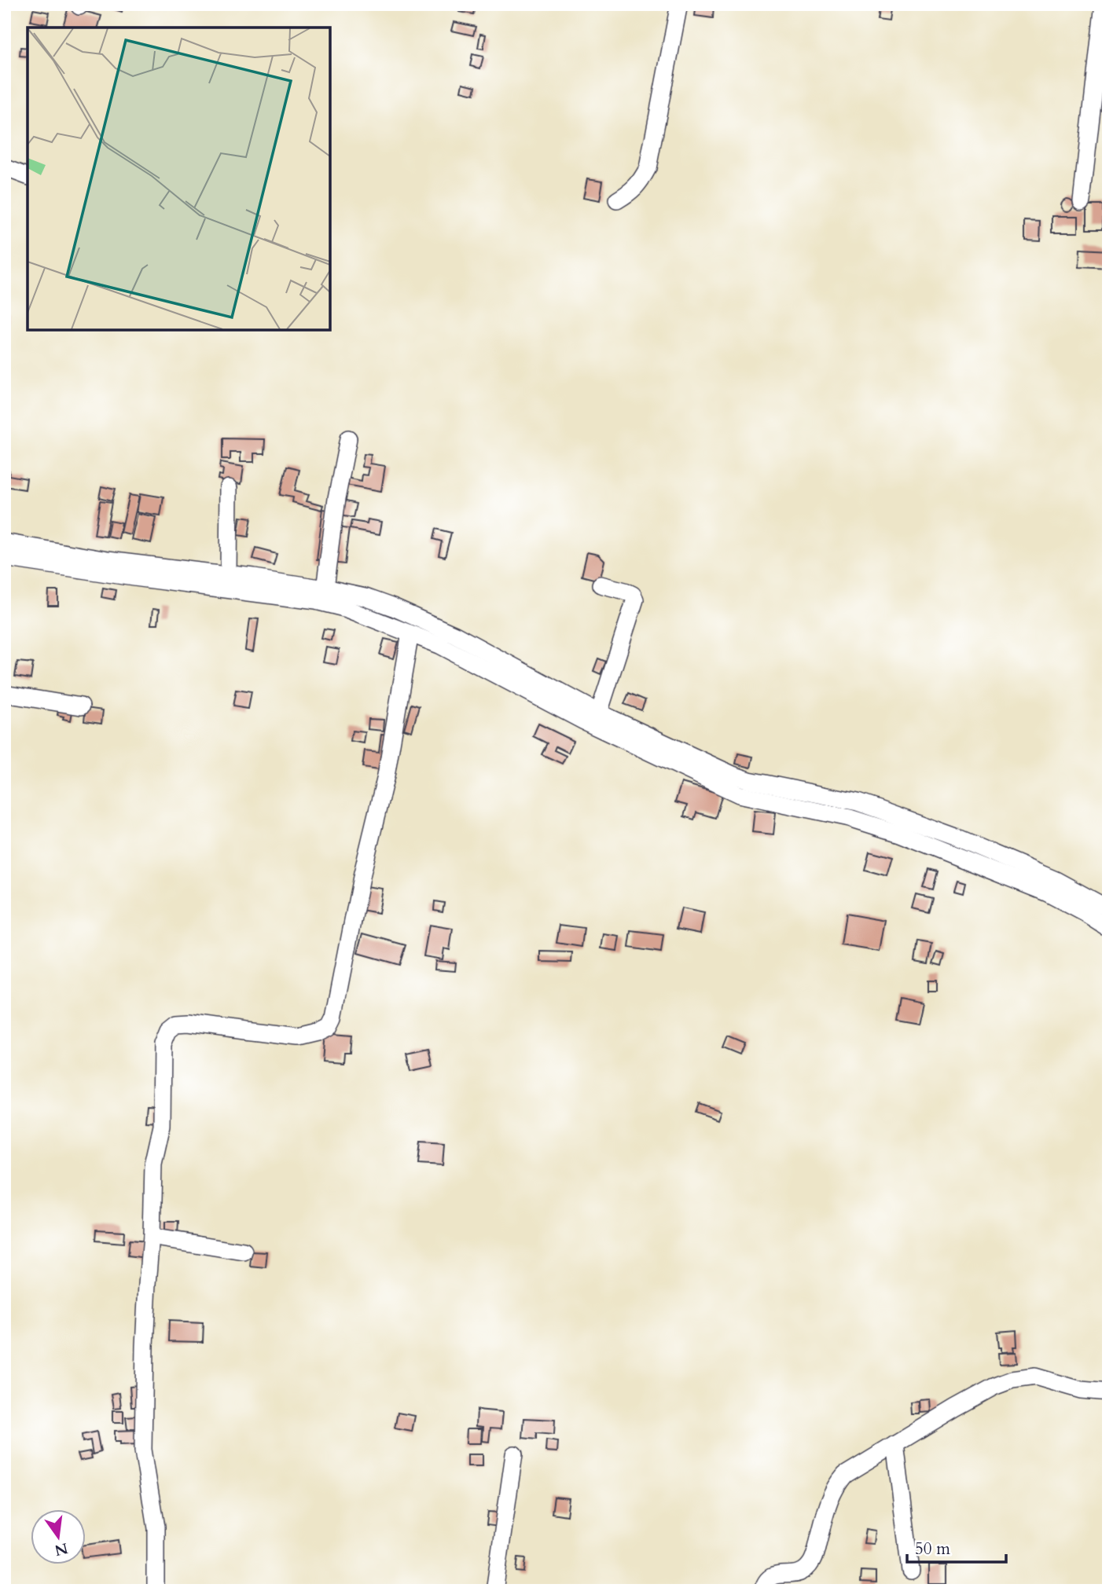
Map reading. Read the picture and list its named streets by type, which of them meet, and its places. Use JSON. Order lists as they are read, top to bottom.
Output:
{
  "scale_bar": "50 m",
  "north": "bottom"
}
